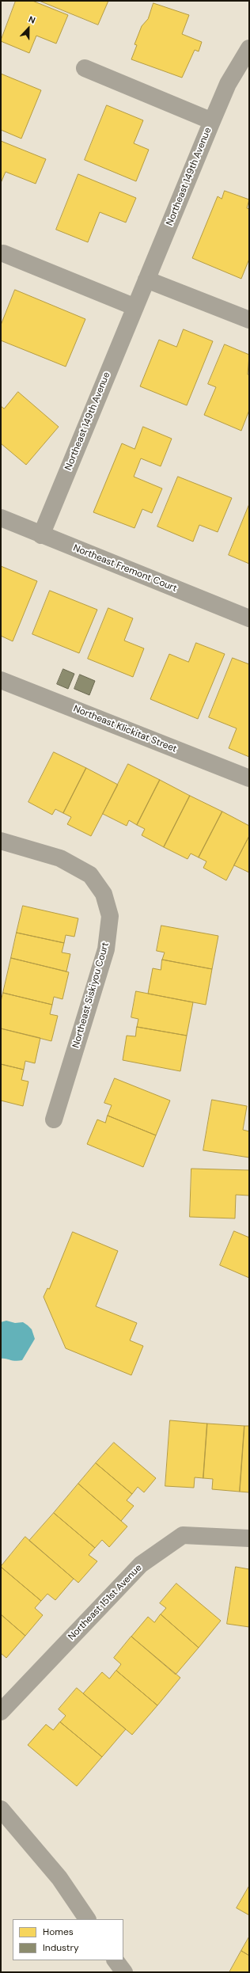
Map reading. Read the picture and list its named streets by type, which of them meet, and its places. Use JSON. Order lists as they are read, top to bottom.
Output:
{
  "streets": {
    "street": [
      "Northeast 149th Avenue",
      "Northeast Fremont Court",
      "Northeast Klickitat Street",
      "Northeast Siskiyou Court",
      "Northeast 151st Avenue"
    ]
  },
  "crossings": [
    ["Northeast 149th Avenue", "Northeast Fremont Court"]
  ],
  "legend": ["Homes", "Industry"],
  "north": "top"
}
